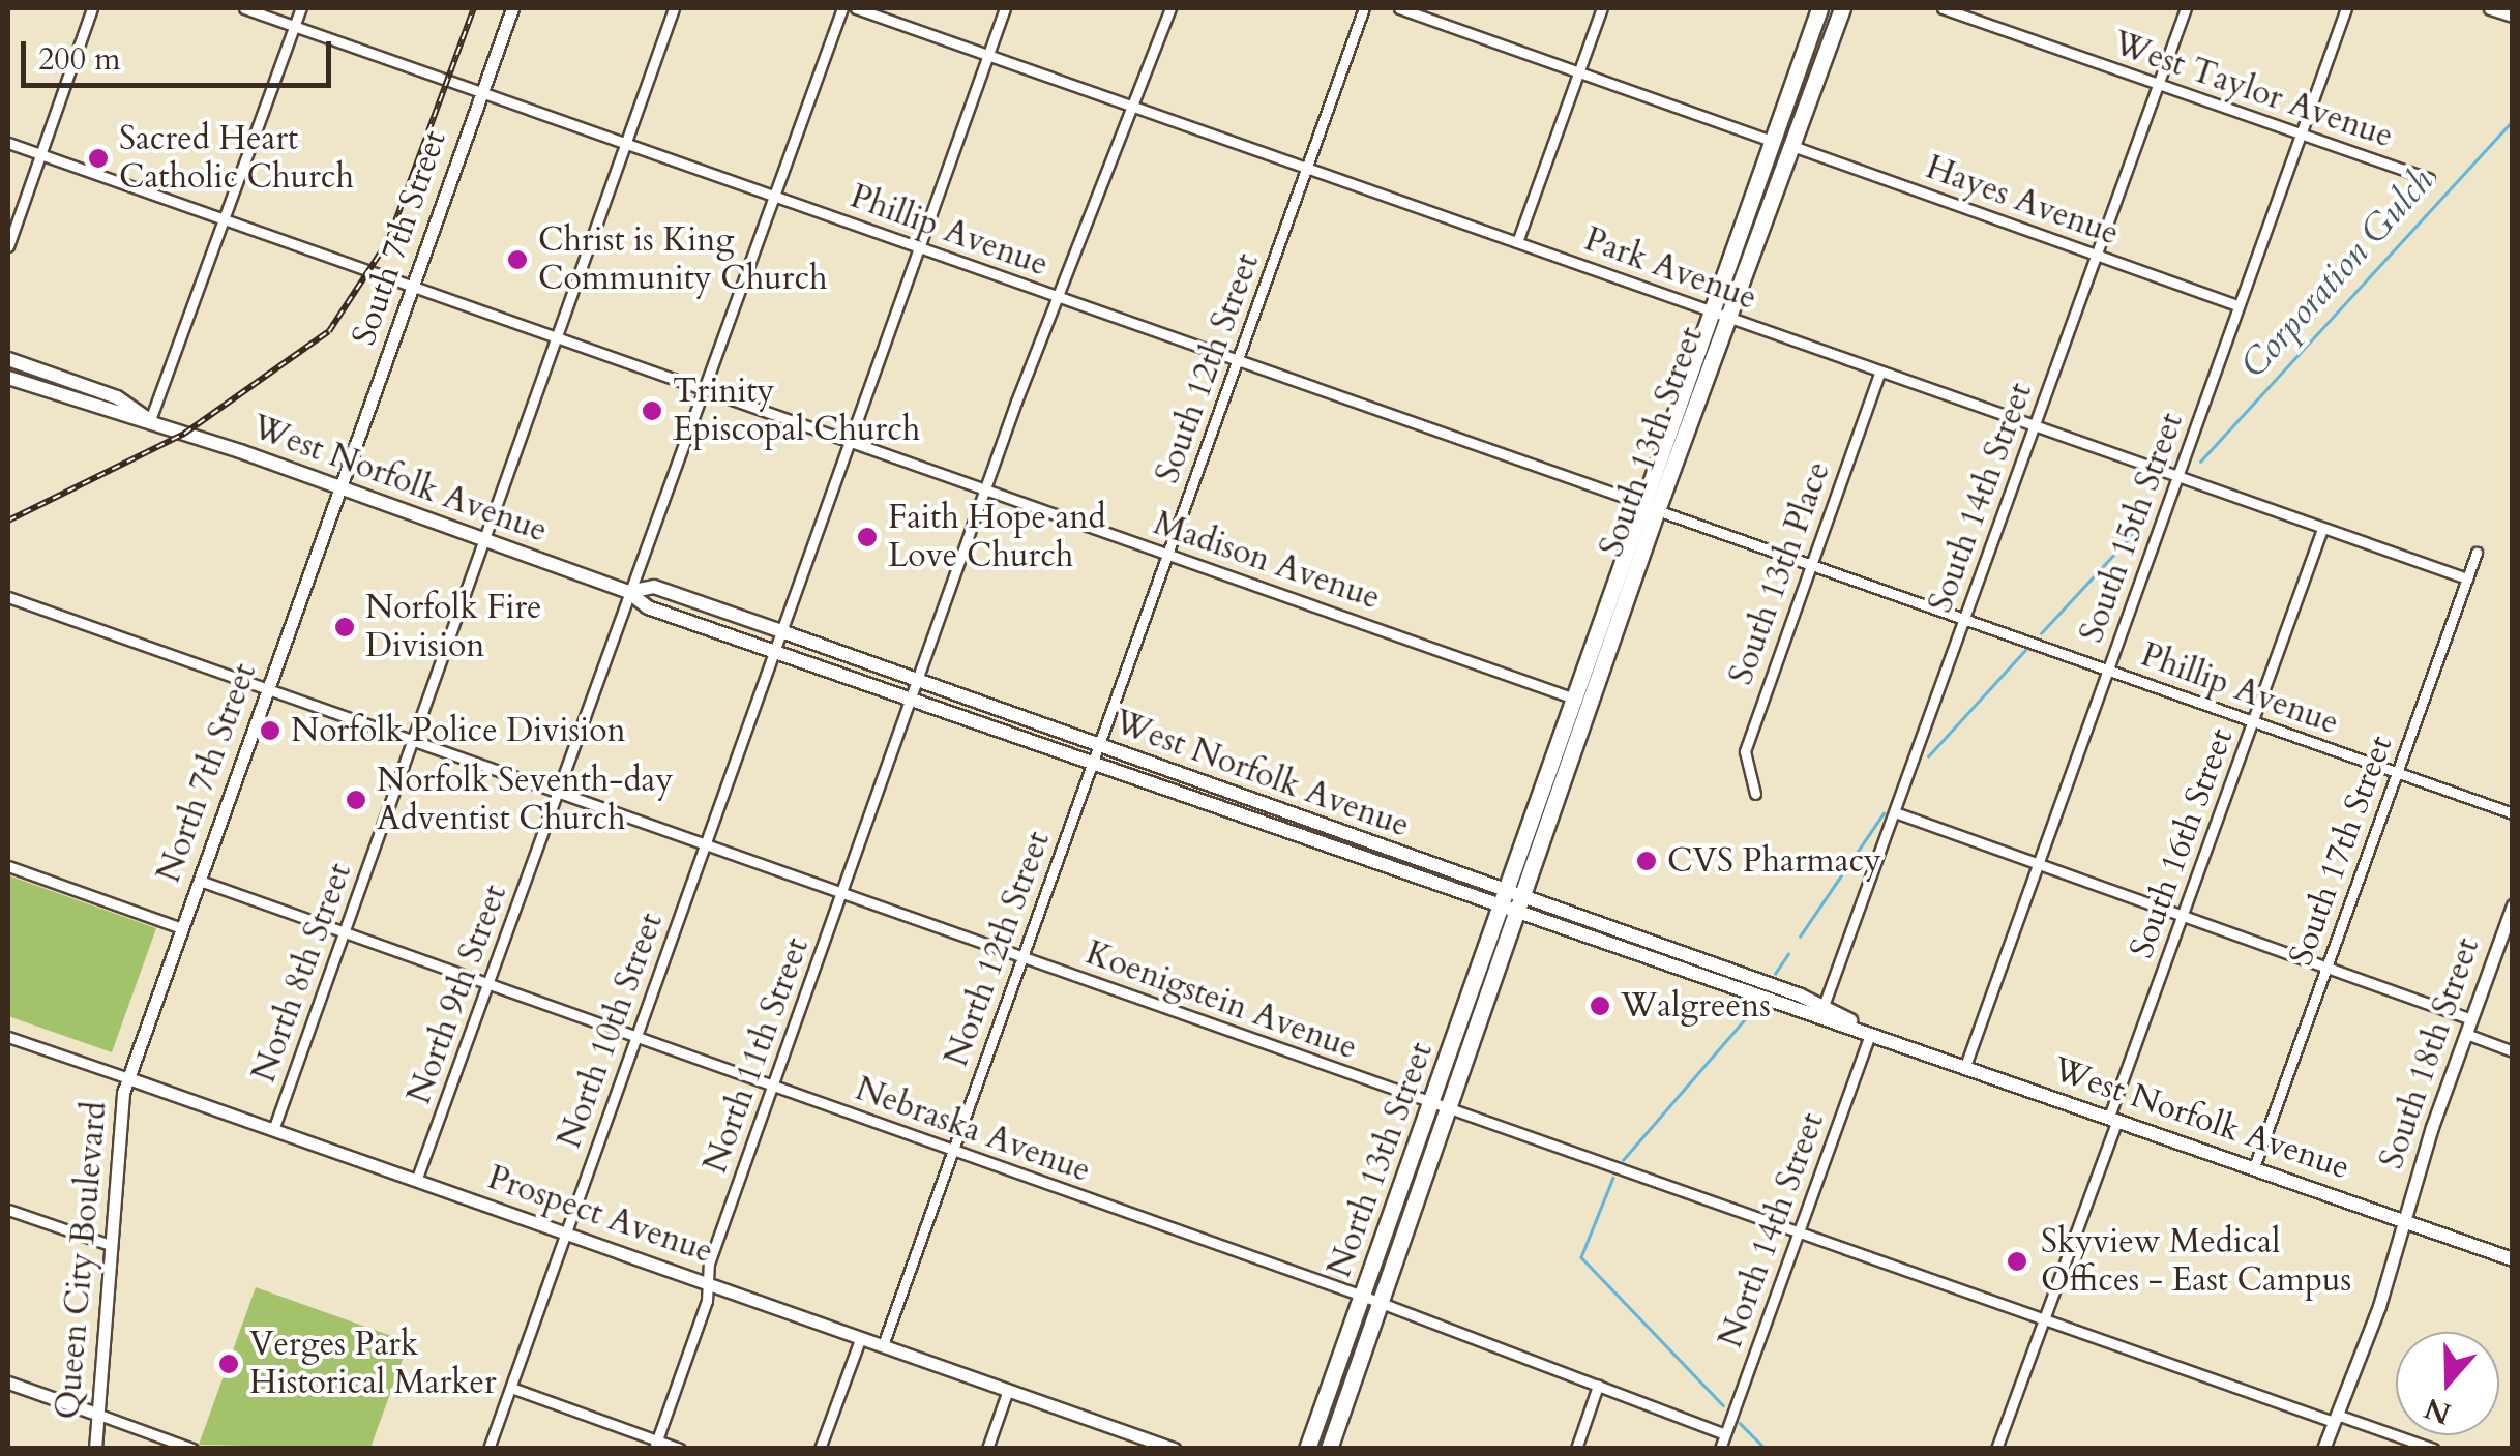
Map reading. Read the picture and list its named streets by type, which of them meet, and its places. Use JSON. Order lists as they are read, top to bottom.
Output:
{
  "streets": {
    "highway": ["South 13th Street", "North 13th Street"],
    "main road": ["West Norfolk Avenue"],
    "street": [
      "West Taylor Avenue",
      "Hayes Avenue",
      "Phillip Avenue",
      "South 7th Street",
      "Park Avenue",
      "South 12th Street",
      "South 14th Street",
      "South 15th Street",
      "Madison Avenue",
      "South 13th Place",
      "North 7th Street",
      "South 16th Street",
      "South 17th Street",
      "North 12th Street",
      "North 8th Street",
      "North 9th Street",
      "Koenigstein Avenue",
      "North 10th Street",
      "South 18th Street",
      "North 11th Street",
      "Nebraska Avenue",
      "Prospect Avenue",
      "North 14th Street",
      "Queen City Boulevard"
    ]
  },
  "crossings": [
    ["West Taylor Avenue", "South 14th Street"],
    ["West Taylor Avenue", "South 15th Street"],
    ["Hayes Avenue", "South 13th Street"],
    ["Hayes Avenue", "South 14th Street"],
    ["Hayes Avenue", "South 15th Street"],
    ["Phillip Avenue", "South 7th Street"],
    ["Phillip Avenue", "South 12th Street"],
    ["Phillip Avenue", "South 13th Street"],
    ["Phillip Avenue", "South 14th Street"],
    ["Phillip Avenue", "South 15th Street"],
    ["Phillip Avenue", "South 13th Place"],
    ["Phillip Avenue", "South 16th Street"],
    ["Phillip Avenue", "South 17th Street"],
    ["Phillip Avenue", "North 8th Street"],
    ["Phillip Avenue", "North 9th Street"],
    ["Phillip Avenue", "North 10th Street"],
    ["Phillip Avenue", "North 11th Street"],
    ["South 7th Street", "West Norfolk Avenue"],
    ["South 7th Street", "Madison Avenue"],
    ["South 7th Street", "North 7th Street"],
    ["Park Avenue", "South 12th Street"],
    ["Park Avenue", "South 13th Street"],
    ["Park Avenue", "South 14th Street"],
    ["Park Avenue", "South 15th Street"],
    ["Park Avenue", "South 13th Place"],
    ["Park Avenue", "South 16th Street"],
    ["Park Avenue", "South 17th Street"],
    ["Park Avenue", "North 10th Street"],
    ["Park Avenue", "North 11th Street"],
    ["South 12th Street", "West Norfolk Avenue"],
    ["South 12th Street", "Madison Avenue"],
    ["South 12th Street", "North 12th Street"],
    ["South 13th Street", "West Norfolk Avenue"],
    ["South 13th Street", "Madison Avenue"],
    ["South 13th Street", "North 13th Street"],
    ["West Norfolk Avenue", "South 14th Street"],
    ["West Norfolk Avenue", "South 15th Street"],
    ["West Norfolk Avenue", "North 7th Street"],
    ["West Norfolk Avenue", "South 16th Street"],
    ["West Norfolk Avenue", "South 17th Street"],
    ["West Norfolk Avenue", "North 12th Street"],
    ["West Norfolk Avenue", "North 8th Street"],
    ["West Norfolk Avenue", "North 9th Street"],
    ["West Norfolk Avenue", "North 10th Street"],
    ["West Norfolk Avenue", "South 18th Street"],
    ["West Norfolk Avenue", "North 11th Street"],
    ["West Norfolk Avenue", "North 13th Street"],
    ["West Norfolk Avenue", "North 14th Street"],
    ["Madison Avenue", "North 8th Street"],
    ["Madison Avenue", "North 9th Street"],
    ["Madison Avenue", "North 10th Street"],
    ["Madison Avenue", "North 11th Street"],
    ["North 7th Street", "Koenigstein Avenue"],
    ["North 7th Street", "Nebraska Avenue"],
    ["North 7th Street", "Prospect Avenue"],
    ["North 7th Street", "Queen City Boulevard"],
    ["South 16th Street", "Koenigstein Avenue"],
    ["North 12th Street", "Koenigstein Avenue"],
    ["North 12th Street", "Nebraska Avenue"],
    ["North 12th Street", "Prospect Avenue"],
    ["North 8th Street", "Koenigstein Avenue"],
    ["North 8th Street", "Nebraska Avenue"],
    ["North 8th Street", "Prospect Avenue"],
    ["North 9th Street", "Koenigstein Avenue"],
    ["North 9th Street", "Nebraska Avenue"],
    ["North 9th Street", "Prospect Avenue"],
    ["Koenigstein Avenue", "North 10th Street"],
    ["Koenigstein Avenue", "South 18th Street"],
    ["Koenigstein Avenue", "North 11th Street"],
    ["Koenigstein Avenue", "North 13th Street"],
    ["Koenigstein Avenue", "North 14th Street"],
    ["North 10th Street", "Nebraska Avenue"],
    ["North 10th Street", "Prospect Avenue"],
    ["North 11th Street", "Nebraska Avenue"],
    ["North 11th Street", "Prospect Avenue"],
    ["Nebraska Avenue", "North 13th Street"],
    ["Nebraska Avenue", "North 14th Street"],
    ["Prospect Avenue", "Queen City Boulevard"]
  ],
  "water": ["Corporation Gulch"],
  "places": [
    "Sacred Heart Catholic Church",
    "Christ is King Community Church",
    "Trinity Episcopal Church",
    "Faith Hope and Love Church",
    "Norfolk Fire Division",
    "Norfolk Police Division",
    "Norfolk Seventh-day Adventist Church",
    "CVS Pharmacy",
    "Walgreens",
    "Skyview Medical Offices - East Campus",
    "Verges Park Historical Marker"
  ],
  "scale_bar": "200 m",
  "north": "bottom"
}
